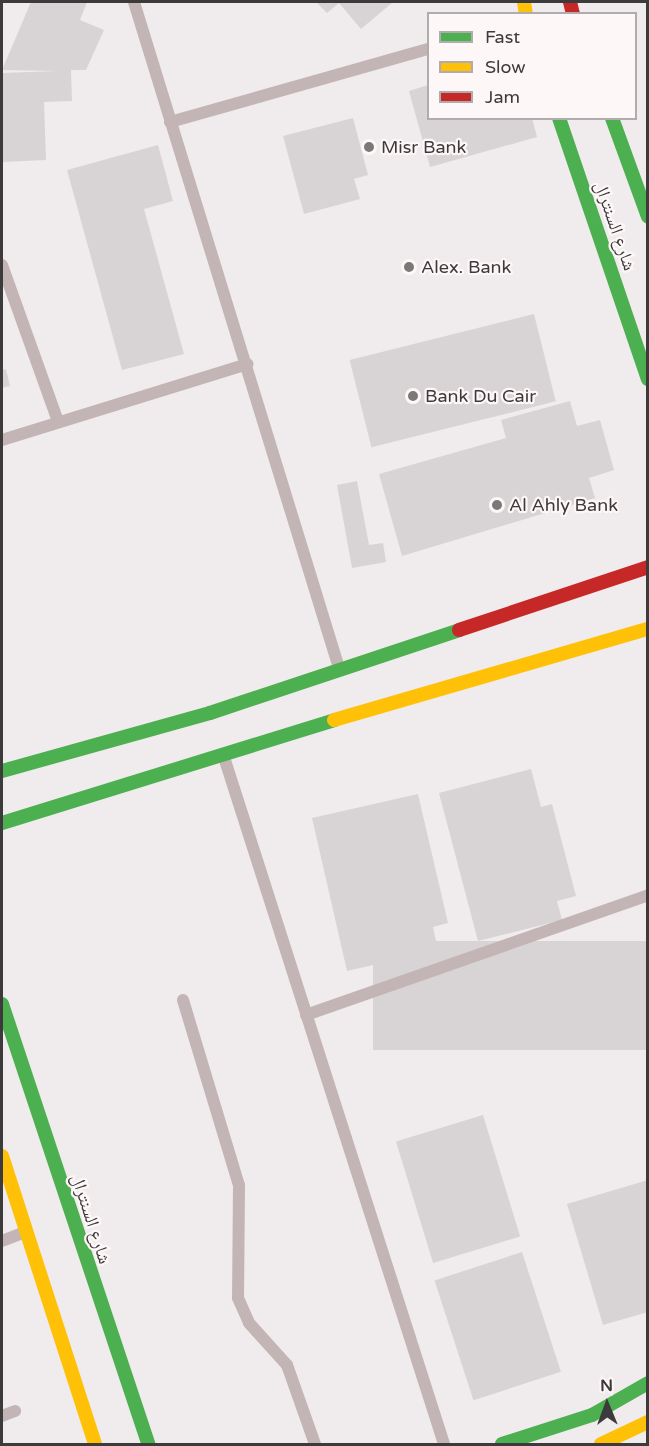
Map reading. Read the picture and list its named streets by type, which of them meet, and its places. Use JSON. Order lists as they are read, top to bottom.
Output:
{
  "streets": {
    "street": ["شارع السنترال"]
  },
  "places": [
    "Misr Bank",
    "Alex. Bank",
    "Bank Du Cair",
    "Al Ahly Bank"
  ],
  "legend": ["Fast", "Slow", "Jam"],
  "north": "top"
}
